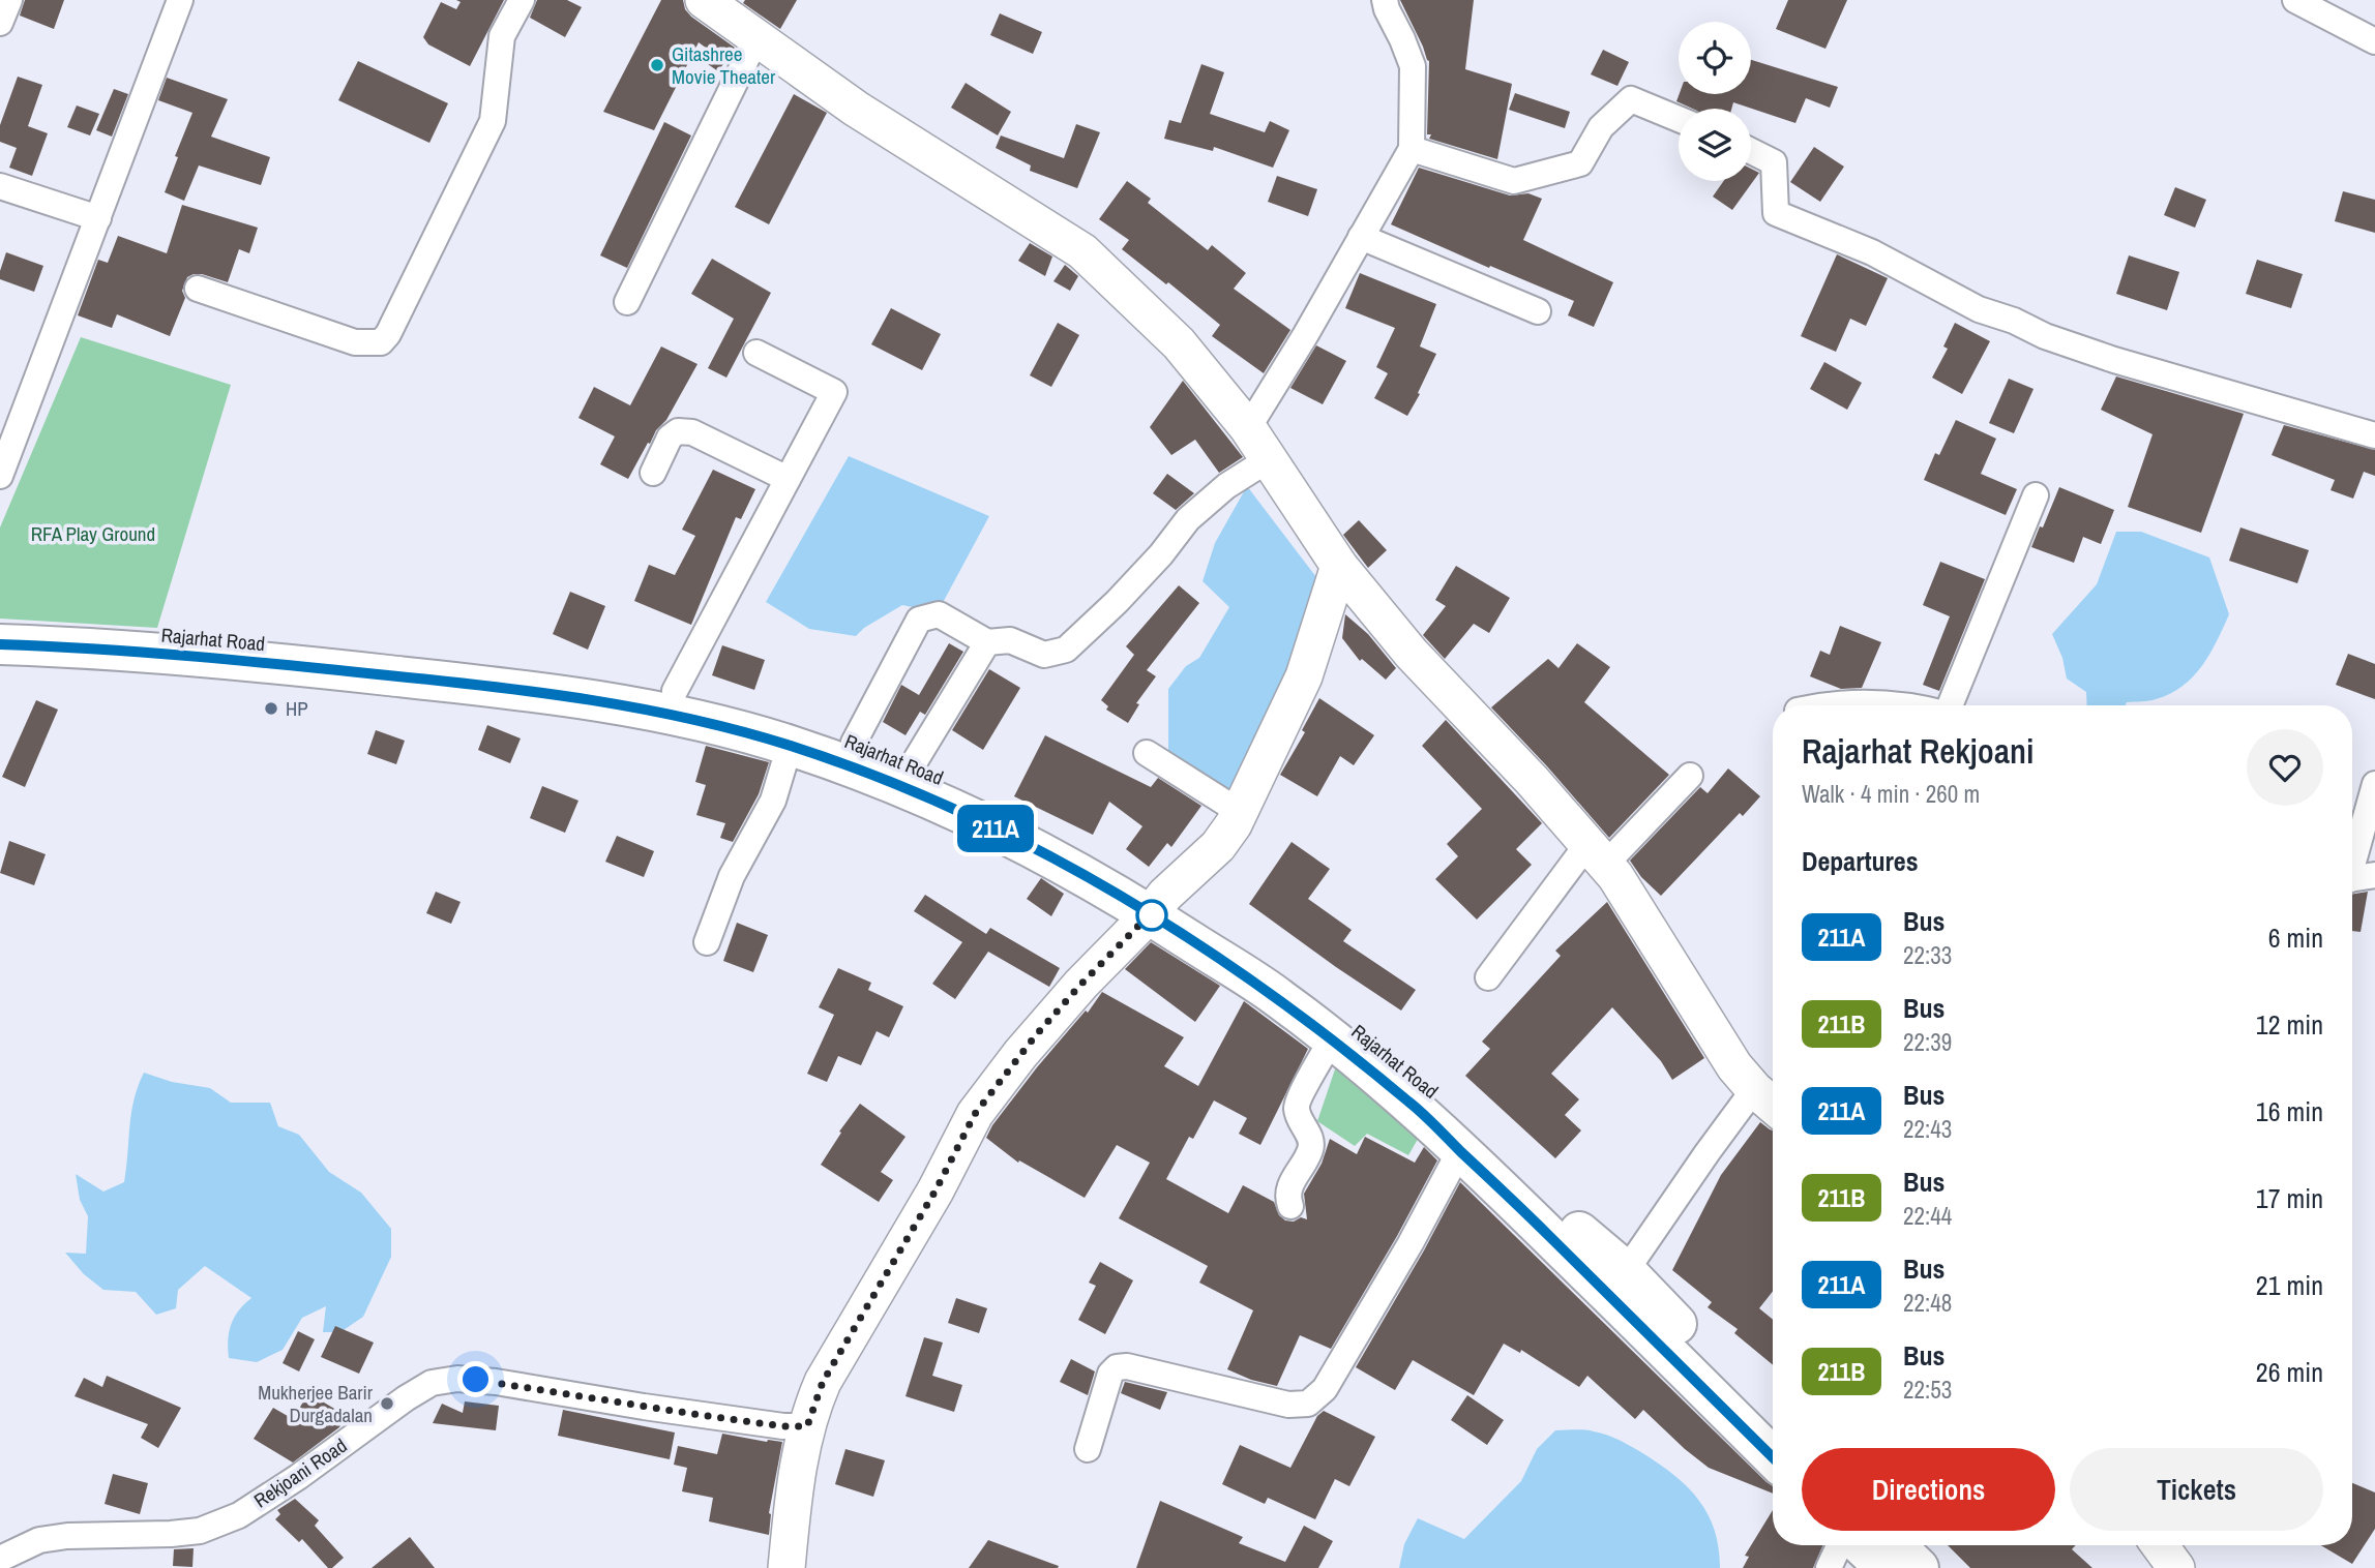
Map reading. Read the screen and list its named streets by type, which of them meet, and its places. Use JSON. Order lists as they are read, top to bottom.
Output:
{
  "streets": {
    "main road": ["Rajarhat Road"],
    "street": ["Rekjoani Road"]
  },
  "parks": ["RFA Play Ground"],
  "places": ["Gitashree Movie Theater", "HP", "Mukherjee Barir Durgadalan"],
  "lines": ["bus line 211A"],
  "page": {
    "on_map": "211A",
    "heading": [
      ["Rajarhat Rekjoani", "Walk · 4 min · 260 m"],
      "Departures"
    ],
    "list": [
      {
        "mark": "211A",
        "name": "Bus",
        "note": "22:33",
        "value": "6 min"
      },
      {
        "mark": "211B",
        "name": "Bus",
        "note": "22:39",
        "value": "12 min"
      },
      {
        "mark": "211A",
        "name": "Bus",
        "note": "22:43",
        "value": "16 min"
      },
      {
        "mark": "211B",
        "name": "Bus",
        "note": "22:44",
        "value": "17 min"
      },
      {
        "mark": "211A",
        "name": "Bus",
        "note": "22:48",
        "value": "21 min"
      },
      {
        "mark": "211B",
        "name": "Bus",
        "note": "22:53",
        "value": "26 min"
      }
    ],
    "buttons": ["Directions", "Tickets"]
  }
}
